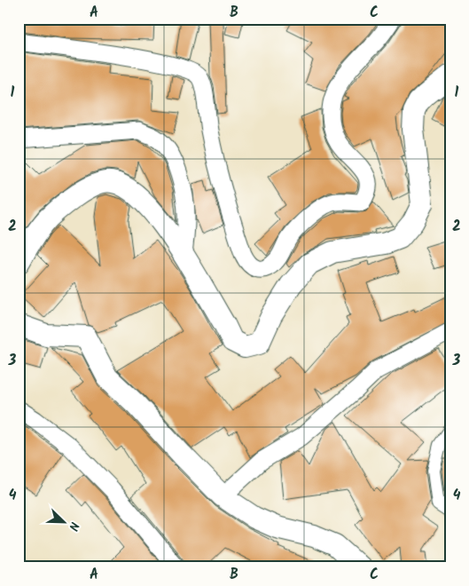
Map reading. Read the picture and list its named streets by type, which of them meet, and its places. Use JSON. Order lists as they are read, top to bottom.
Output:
{
  "north": "bottom right",
  "grid": {
    "columns": ["A", "B", "C"],
    "rows": [
      "1",
      "2",
      "3",
      "4"
    ]
  }
}
